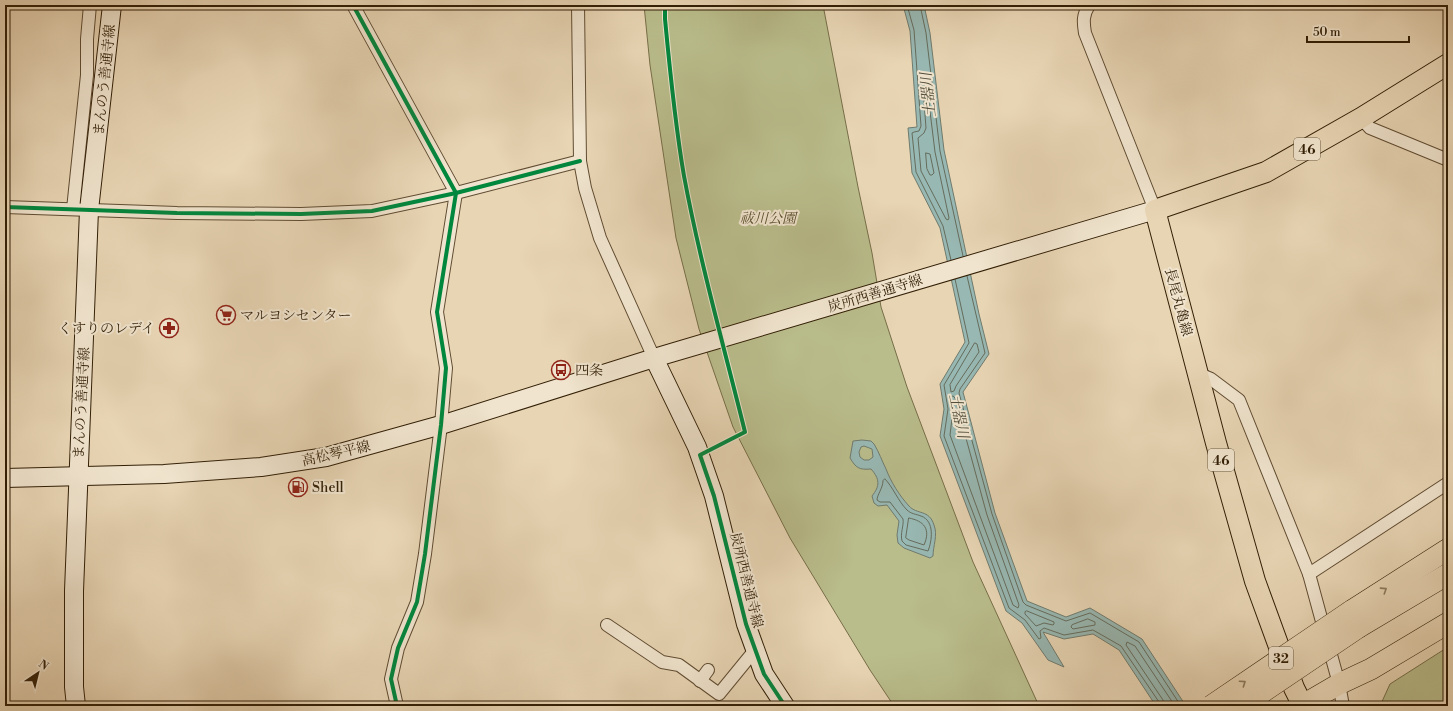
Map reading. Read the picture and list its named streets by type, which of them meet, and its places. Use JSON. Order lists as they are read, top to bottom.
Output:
{
  "streets": {
    "highway": ["32"],
    "main road": [
      "まんのう善通寺線",
      "46",
      "炭所西善通寺線",
      "長尾丸亀線",
      "高松琴平線"
    ]
  },
  "crossings": [
    ["まんのう善通寺線", "高松琴平線"],
    ["46", "炭所西善通寺線"],
    ["46", "長尾丸亀線"],
    ["炭所西善通寺線", "長尾丸亀線"],
    ["炭所西善通寺線", "高松琴平線"]
  ],
  "water": ["土器川"],
  "parks": ["祓川公園"],
  "places": {
    "supermarket": ["マルヨシセンター"],
    "pharmacy": ["くすりのレデイ"],
    "bus stop": ["四条"],
    "fuel station": ["Shell"]
  },
  "scale_bar": "50 m",
  "north": "top right"
}
